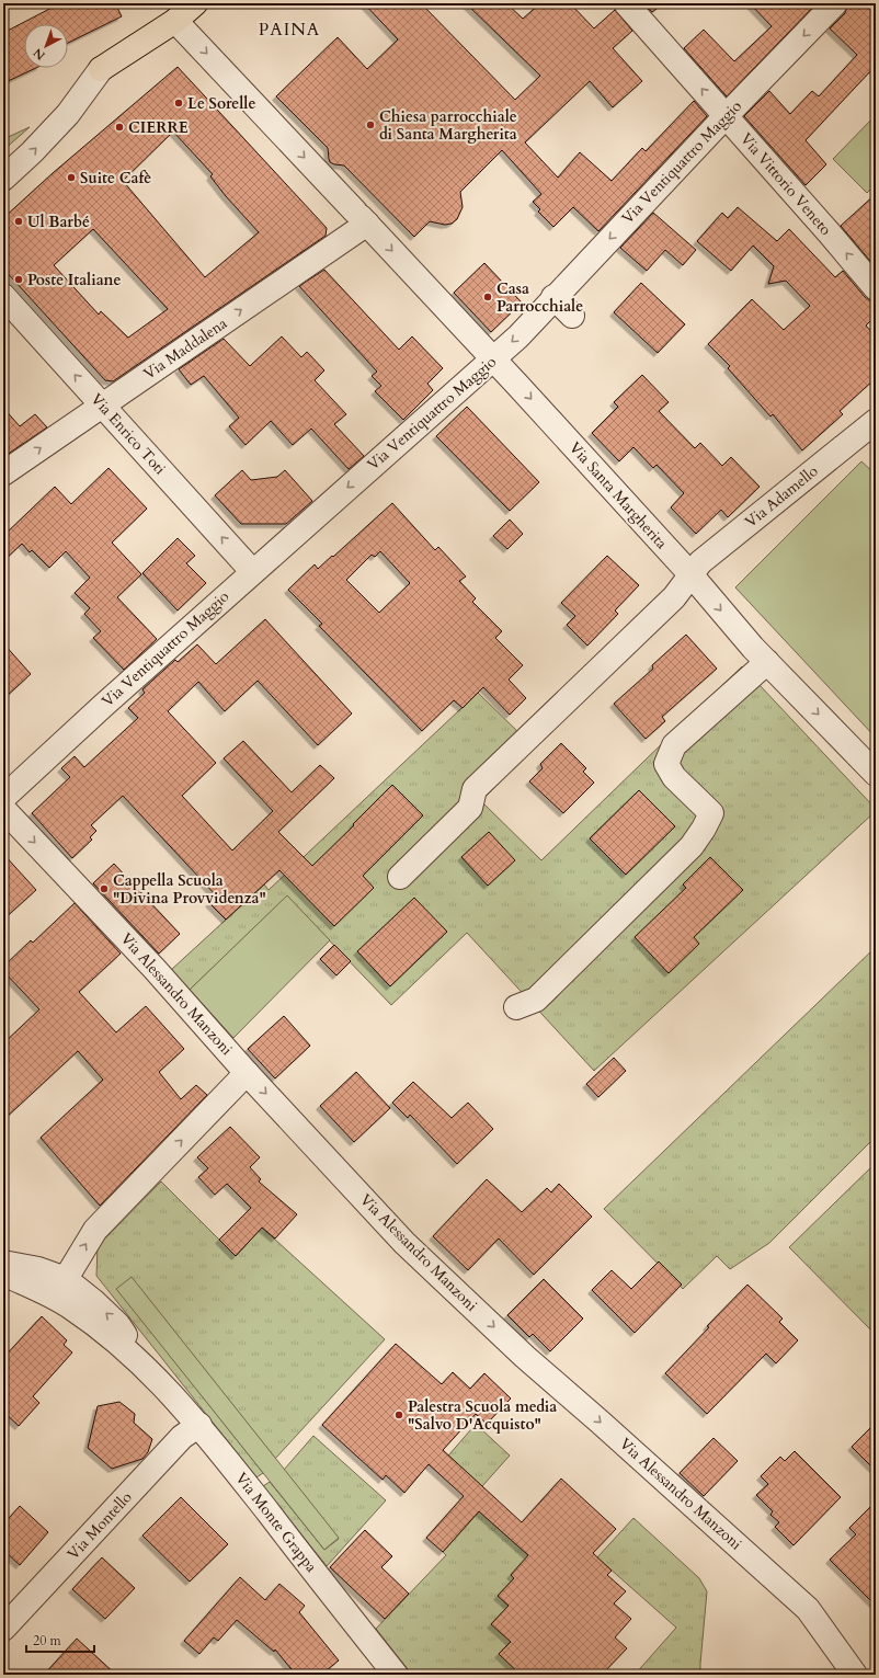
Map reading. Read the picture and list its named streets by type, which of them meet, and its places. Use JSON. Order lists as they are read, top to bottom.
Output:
{
  "streets": {
    "street": [
      "Via Ventiquattro Maggio",
      "Via Vittorio Veneto",
      "Via Maddalena",
      "Via Enrico Toti",
      "Via Santa Margherita",
      "Via Adamello",
      "Via Alessandro Manzoni",
      "Via Monte Grappa",
      "Via Montello"
    ]
  },
  "crossings": [
    ["Via Ventiquattro Maggio", "Via Vittorio Veneto"],
    ["Via Ventiquattro Maggio", "Via Enrico Toti"],
    ["Via Ventiquattro Maggio", "Via Santa Margherita"],
    ["Via Maddalena", "Via Enrico Toti"],
    ["Via Maddalena", "Via Santa Margherita"],
    ["Via Santa Margherita", "Via Adamello"],
    ["Via Monte Grappa", "Via Montello"]
  ],
  "one_way": [
    "Via Ventiquattro Maggio",
    "Via Vittorio Veneto",
    "Via Maddalena",
    "Via Enrico Toti",
    "Via Santa Margherita",
    "Via Alessandro Manzoni"
  ],
  "districts": ["PAINA"],
  "places": [
    "Le Sorelle",
    "Chiesa parrocchiale di Santa Margherita",
    "CIERRE",
    "Suite Cafè",
    "Ul Barbé",
    "Poste Italiane",
    "Casa Parrocchiale",
    "Cappella Scuola \"Divina Provvidenza\"",
    "Palestra Scuola media \"Salvo D'Acquisto\""
  ],
  "scale_bar": "20 m",
  "north": "bottom left"
}
